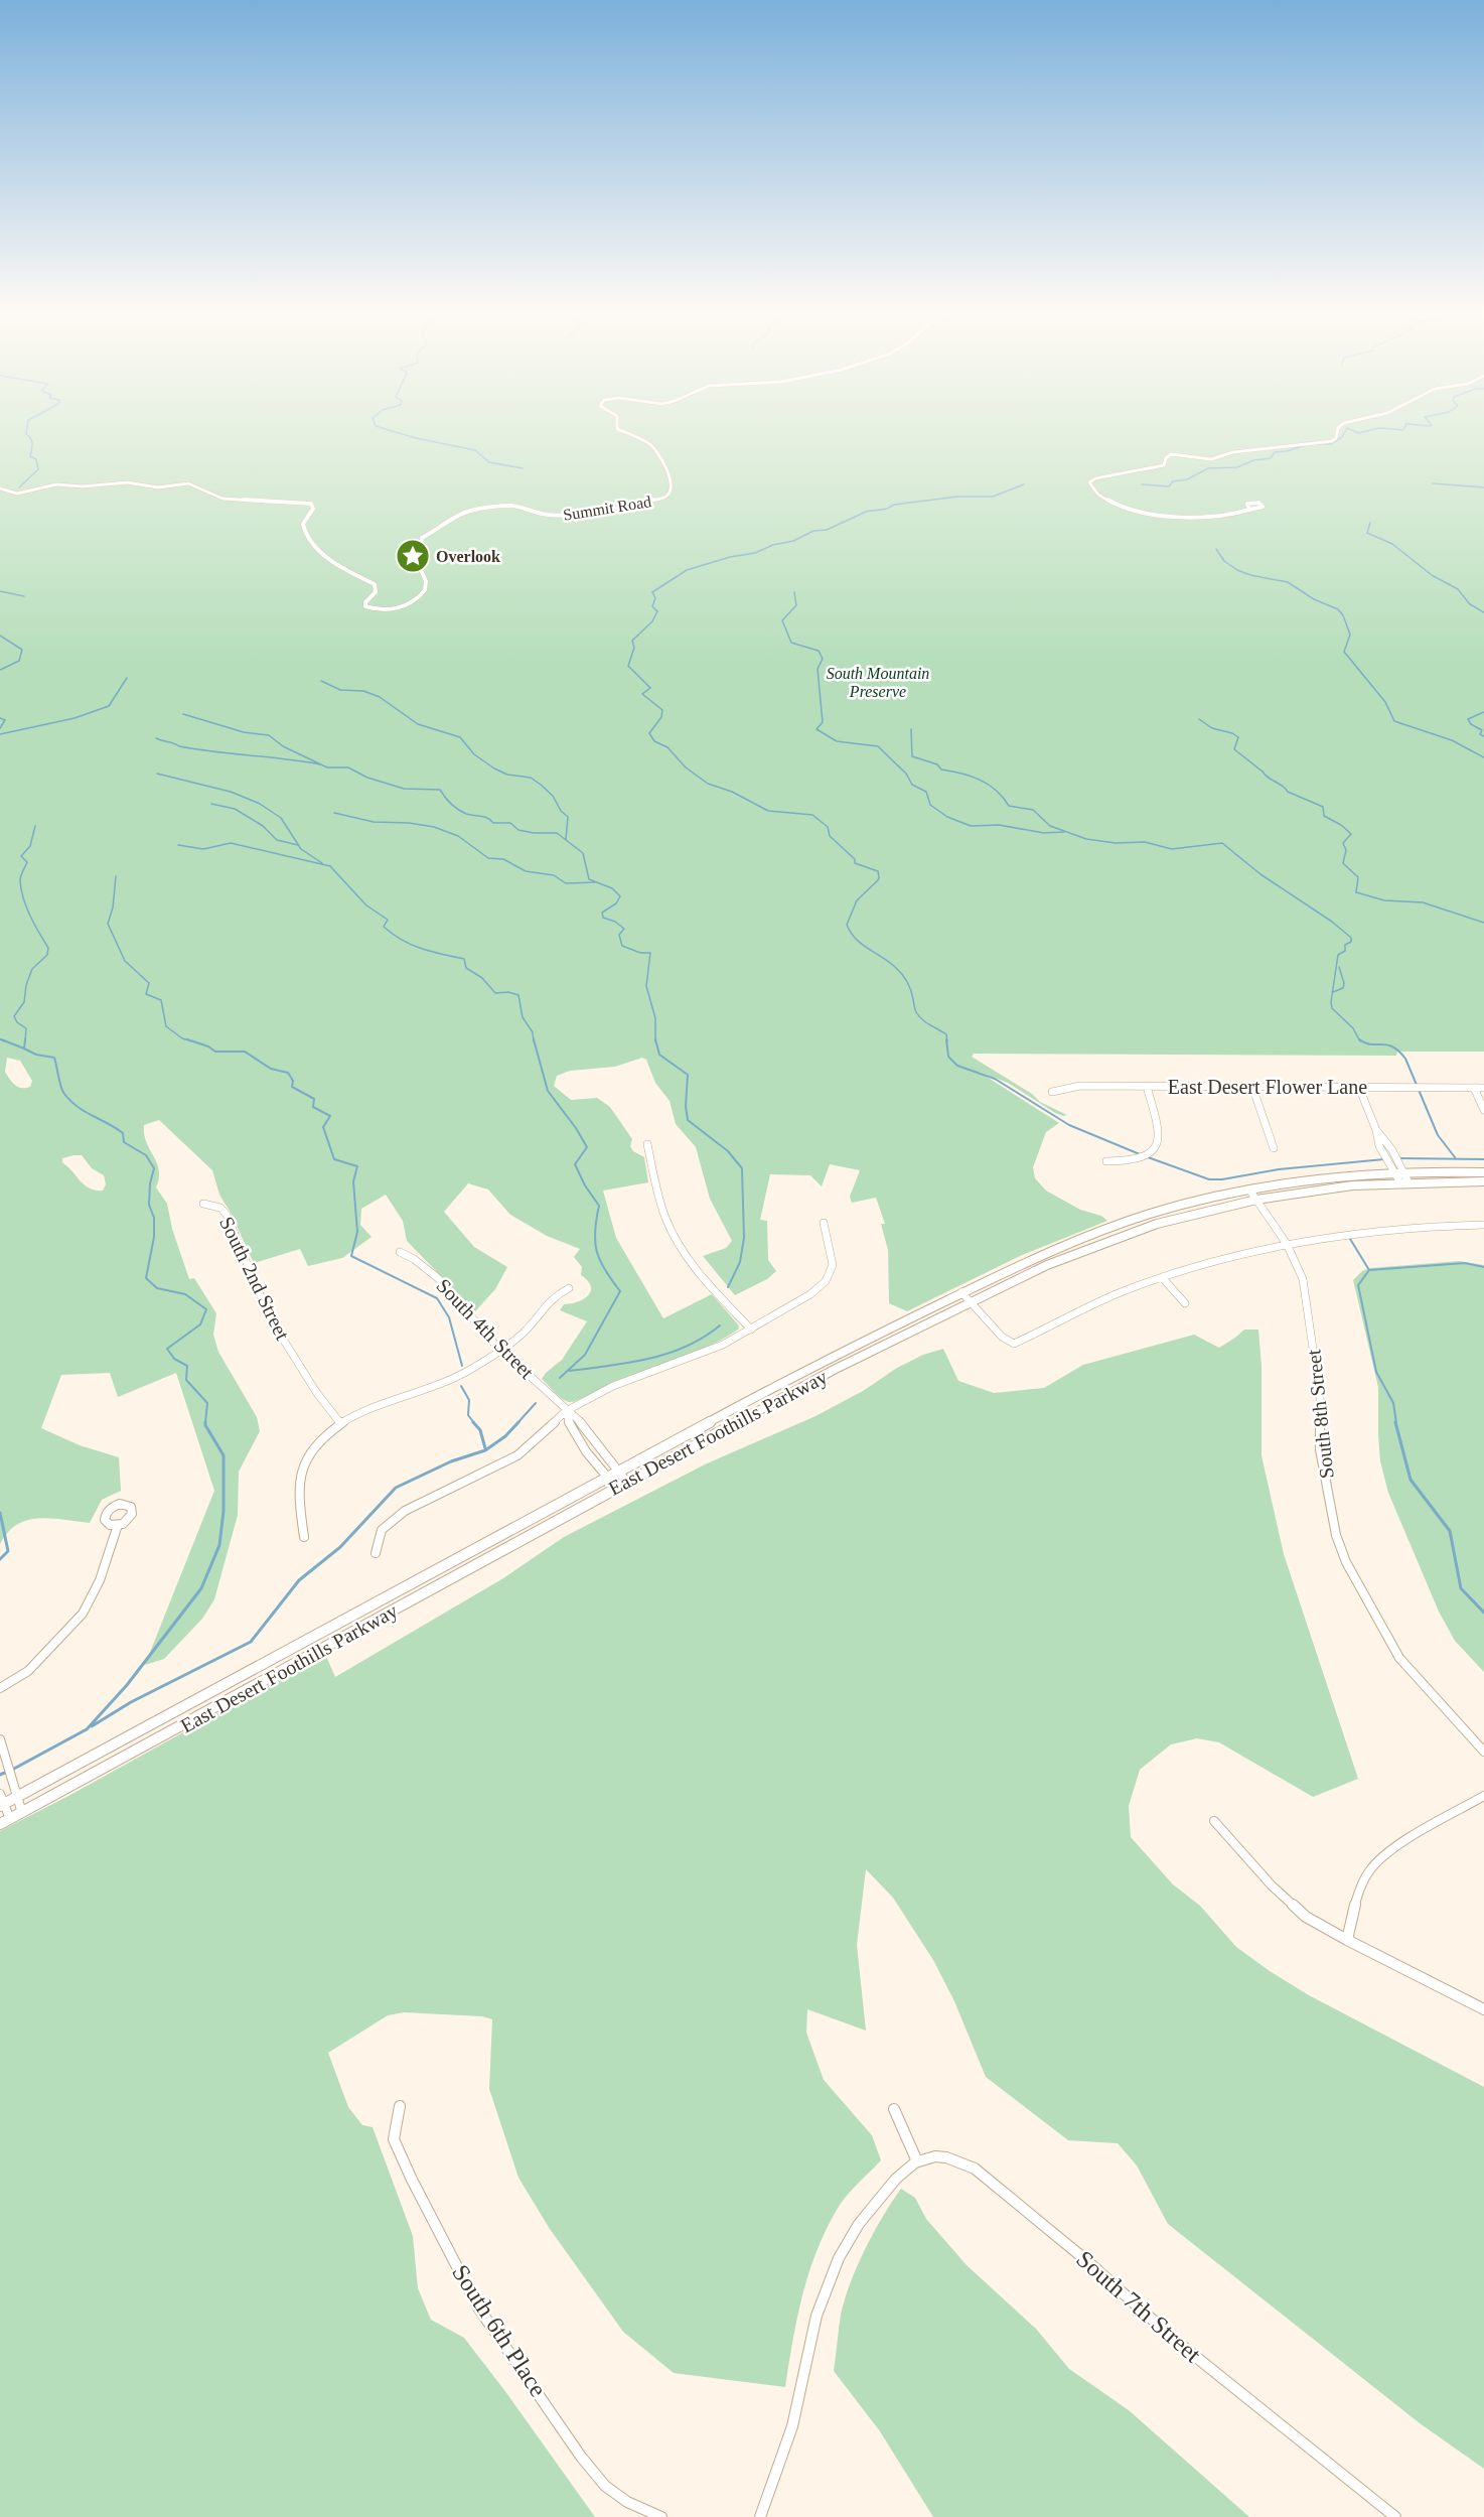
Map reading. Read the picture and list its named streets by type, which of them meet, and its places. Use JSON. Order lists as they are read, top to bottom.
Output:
{
  "streets": {
    "street": [
      "Summit Road",
      "East Desert Flower Lane",
      "South 2nd Street",
      "South 4th Street",
      "South 8th Street",
      "East Desert Foothills Parkway",
      "South 7th Street",
      "South 6th Place"
    ]
  },
  "crossings": [
    ["South 4th Street", "East Desert Foothills Parkway"],
    ["South 8th Street", "East Desert Foothills Parkway"]
  ],
  "parks": ["South Mountain Preserve"],
  "places": {
    "place": ["Overlook"]
  }
}
